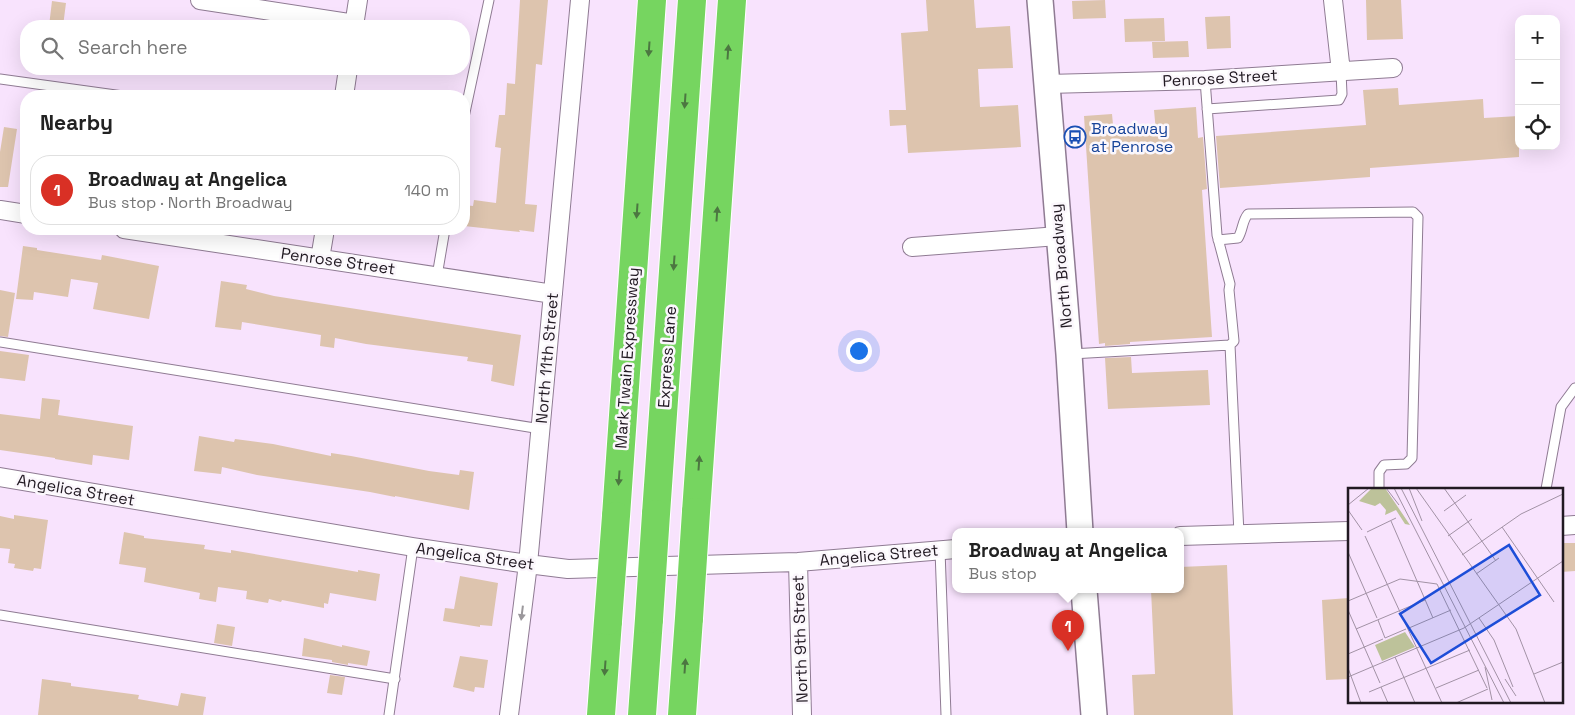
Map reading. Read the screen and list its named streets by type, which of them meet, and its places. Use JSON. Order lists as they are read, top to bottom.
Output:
{
  "streets": {
    "highway": ["Express Lane", "Mark Twain Expressway"],
    "main road": ["North Broadway"],
    "street": [
      "Penrose Street",
      "North 11th Street",
      "Angelica Street",
      "North 9th Street"
    ]
  },
  "crossings": [
    ["Penrose Street", "North Broadway"],
    ["Penrose Street", "North 11th Street"],
    ["North 11th Street", "Angelica Street"],
    ["Angelica Street", "North 9th Street"]
  ],
  "places": {
    "bus stop": ["Broadway at Penrose"]
  },
  "page": {
    "map_buttons": ["+", "−"],
    "search": "Search here",
    "heading": "Nearby",
    "list": [
      {
        "mark": "1",
        "name": "Broadway at Angelica",
        "note": "Bus stop · North Broadway",
        "value": "140 m"
      }
    ],
    "popup": ["Broadway at Angelica", "Bus stop"],
    "pins": "1"
  }
}
